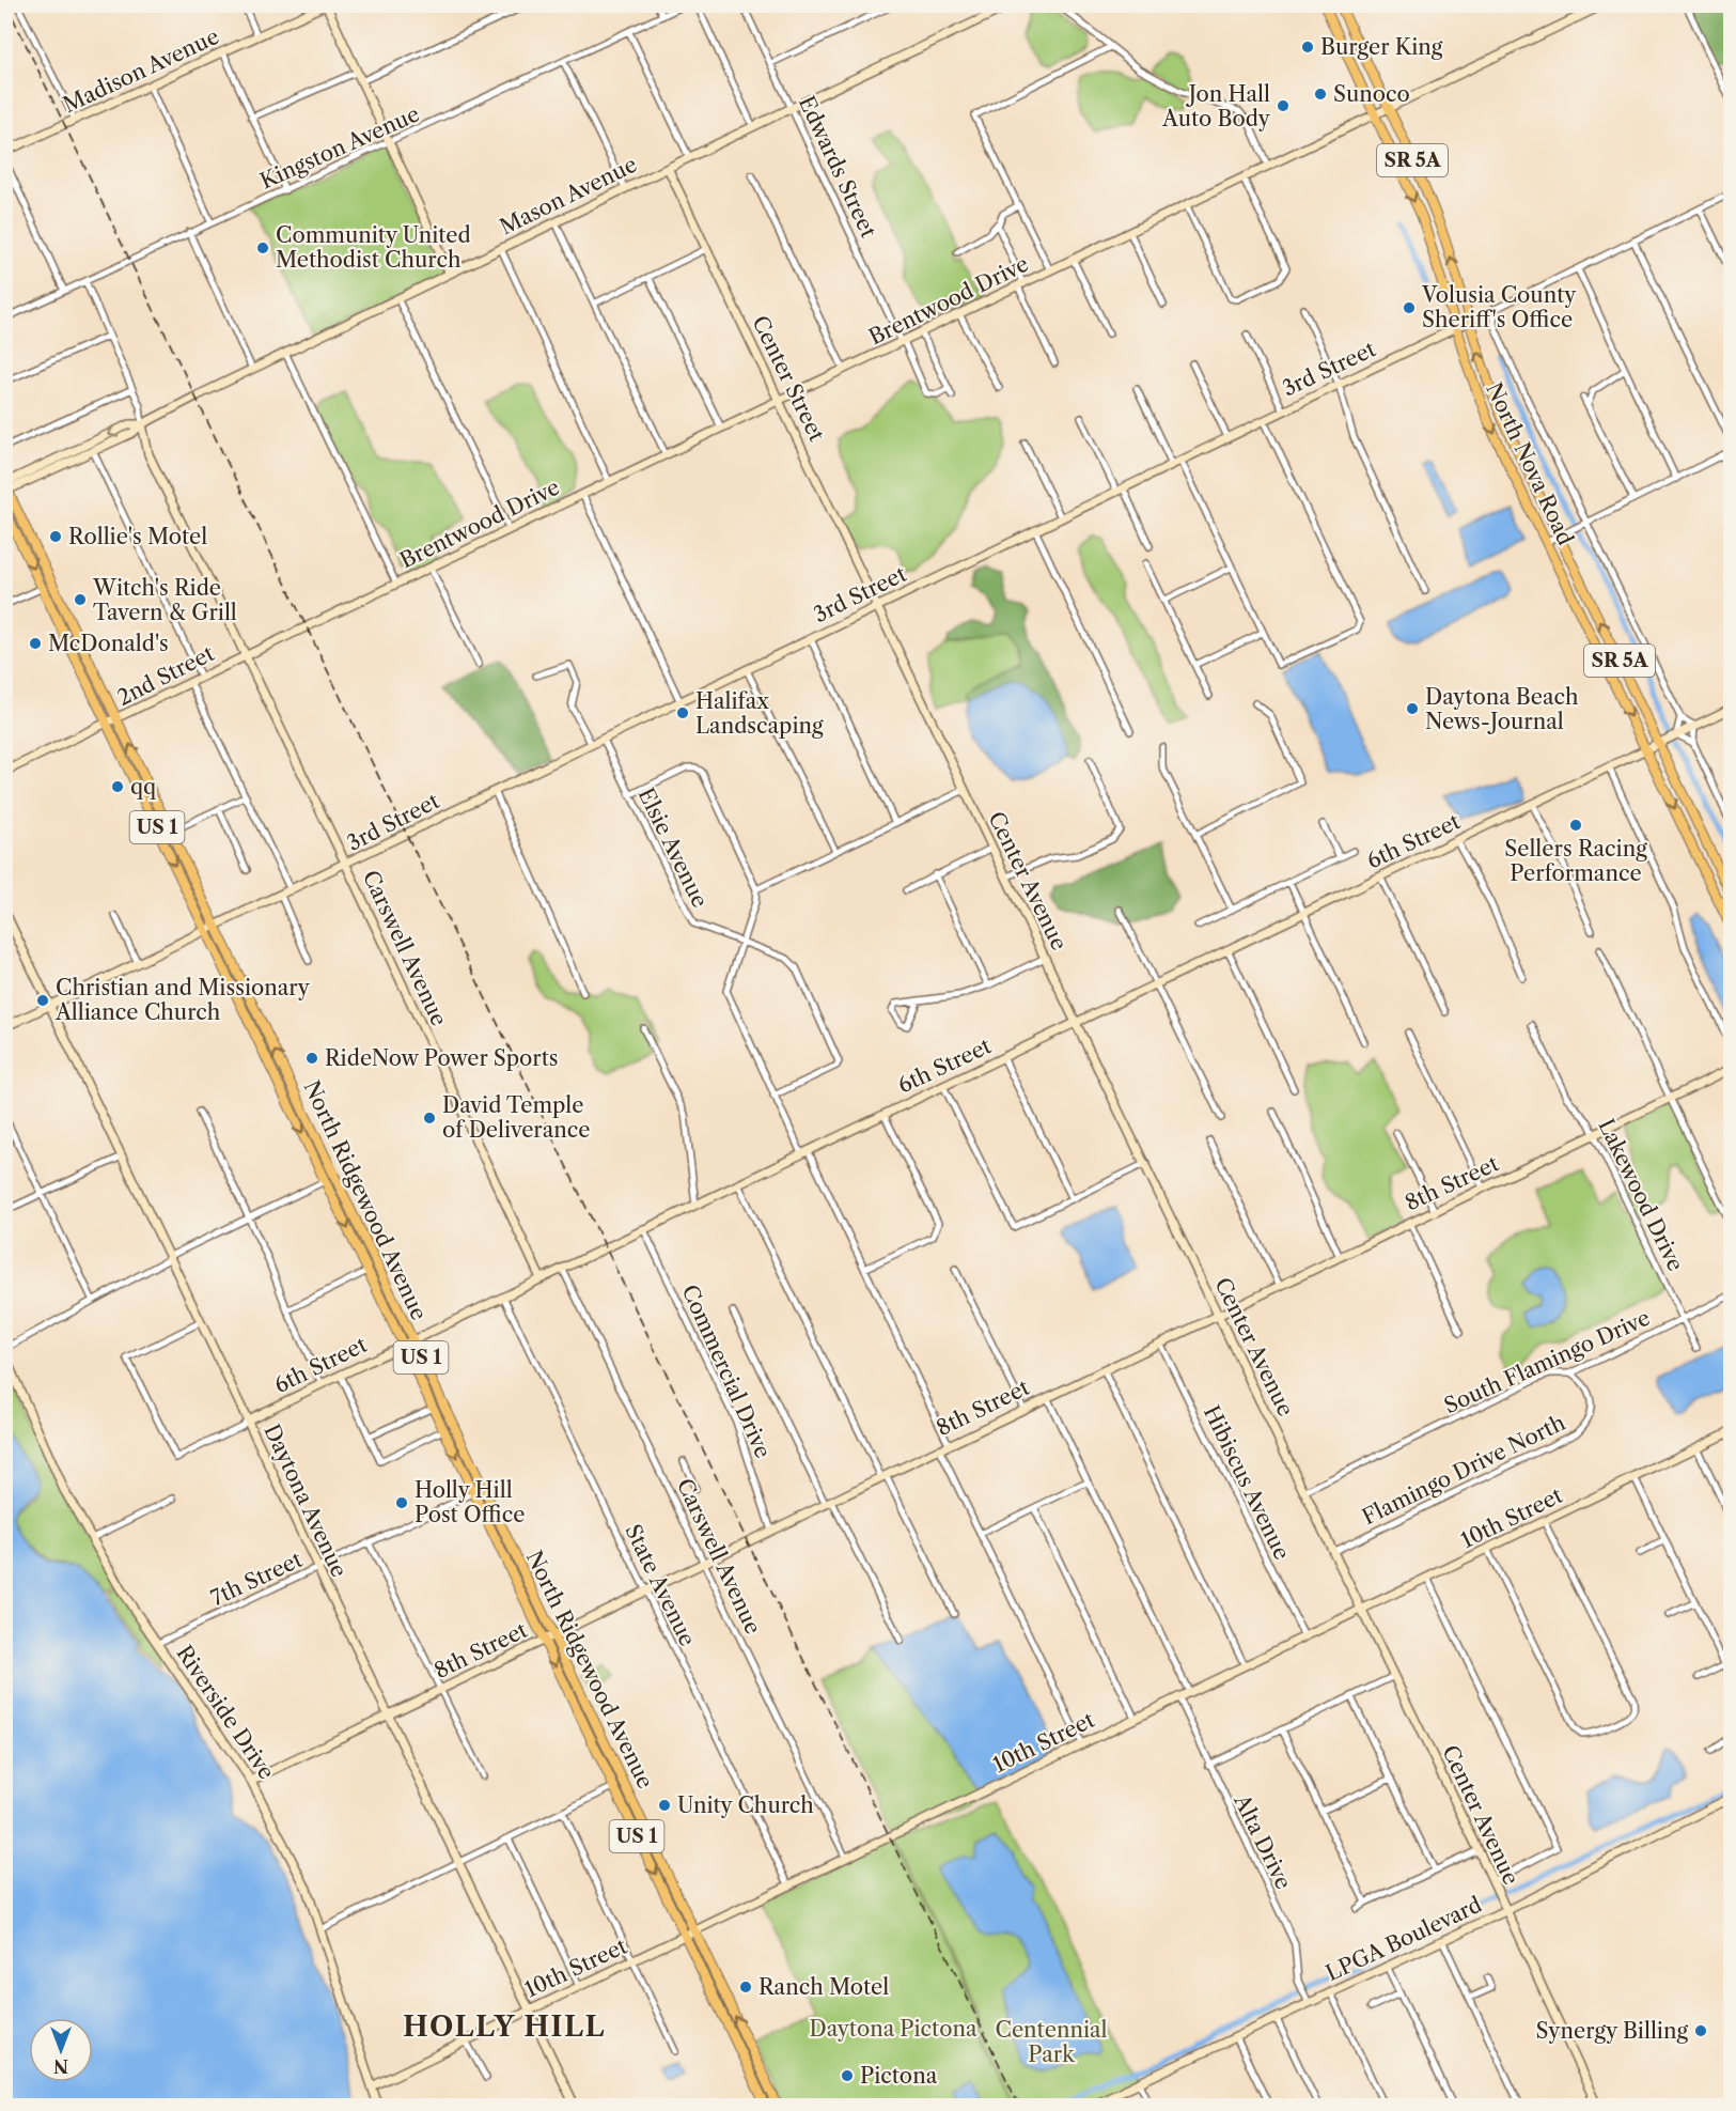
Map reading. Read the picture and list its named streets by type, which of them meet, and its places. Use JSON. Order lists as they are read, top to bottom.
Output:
{
  "streets": {
    "main road": [
      "SR 5A",
      "North Nova Road",
      "US 1",
      "North Ridgewood Avenue"
    ],
    "street": [
      "Madison Avenue",
      "Kingston Avenue",
      "Edwards Street",
      "Mason Avenue",
      "Brentwood Drive",
      "3rd Street",
      "Center Street",
      "2nd Street",
      "6th Street",
      "Elsie Avenue",
      "Center Avenue",
      "Carswell Avenue",
      "8th Street",
      "Lakewood Drive",
      "South Flamingo Drive",
      "Commercial Drive",
      "Flamingo Drive North",
      "Hibiscus Avenue",
      "Daytona Avenue",
      "10th Street",
      "7th Street",
      "State Avenue",
      "Riverside Drive",
      "Alta Drive",
      "LPGA Boulevard"
    ]
  },
  "crossings": [
    ["Edwards Street", "Mason Avenue"],
    ["Edwards Street", "Brentwood Drive"],
    ["Mason Avenue", "Center Street"],
    ["Mason Avenue", "Carswell Avenue"],
    ["Mason Avenue", "North Ridgewood Avenue"],
    ["Brentwood Drive", "Center Street"],
    ["Brentwood Drive", "North Nova Road"],
    ["Brentwood Drive", "2nd Street"],
    ["3rd Street", "Center Street"],
    ["3rd Street", "North Nova Road"],
    ["3rd Street", "Elsie Avenue"],
    ["3rd Street", "Center Avenue"],
    ["3rd Street", "Carswell Avenue"],
    ["3rd Street", "North Ridgewood Avenue"],
    ["3rd Street", "Daytona Avenue"],
    ["Center Street", "Center Avenue"],
    ["North Nova Road", "6th Street"],
    ["2nd Street", "Carswell Avenue"],
    ["2nd Street", "North Ridgewood Avenue"],
    ["6th Street", "Center Avenue"],
    ["6th Street", "Carswell Avenue"],
    ["6th Street", "North Ridgewood Avenue"],
    ["6th Street", "Commercial Drive"],
    ["6th Street", "Daytona Avenue"],
    ["6th Street", "State Avenue"],
    ["Center Avenue", "8th Street"],
    ["Center Avenue", "South Flamingo Drive"],
    ["Center Avenue", "Flamingo Drive North"],
    ["Center Avenue", "10th Street"],
    ["Center Avenue", "LPGA Boulevard"],
    ["Carswell Avenue", "8th Street"],
    ["Carswell Avenue", "10th Street"],
    ["8th Street", "Lakewood Drive"],
    ["8th Street", "North Ridgewood Avenue"],
    ["8th Street", "Commercial Drive"],
    ["8th Street", "Hibiscus Avenue"],
    ["8th Street", "Daytona Avenue"],
    ["8th Street", "State Avenue"],
    ["8th Street", "Riverside Drive"],
    ["Lakewood Drive", "South Flamingo Drive"],
    ["North Ridgewood Avenue", "10th Street"],
    ["North Ridgewood Avenue", "7th Street"],
    ["South Flamingo Drive", "Flamingo Drive North"],
    ["Hibiscus Avenue", "10th Street"],
    ["Daytona Avenue", "10th Street"],
    ["Daytona Avenue", "7th Street"],
    ["10th Street", "State Avenue"],
    ["10th Street", "Riverside Drive"],
    ["10th Street", "Alta Drive"],
    ["7th Street", "Riverside Drive"],
    ["Alta Drive", "LPGA Boulevard"]
  ],
  "districts": ["HOLLY HILL"],
  "parks": ["Daytona Pictona", "Centennial Park"],
  "places": [
    "Burger King",
    "Sunoco",
    "Jon Hall Auto Body",
    "Community United Methodist Church",
    "Volusia County Sheriff's Office",
    "Rollie's Motel",
    "Witch's Ride Tavern & Grill",
    "McDonald's",
    "Daytona Beach News-Journal",
    "Halifax Landscaping",
    "qq",
    "Sellers Racing Performance",
    "Christian and Missionary Alliance Church",
    "RideNow Power Sports",
    "David Temple of Deliverance",
    "Holly Hill Post Office",
    "Unity Church",
    "Ranch Motel",
    "Synergy Billing",
    "Pictona"
  ],
  "north": "bottom"
}
